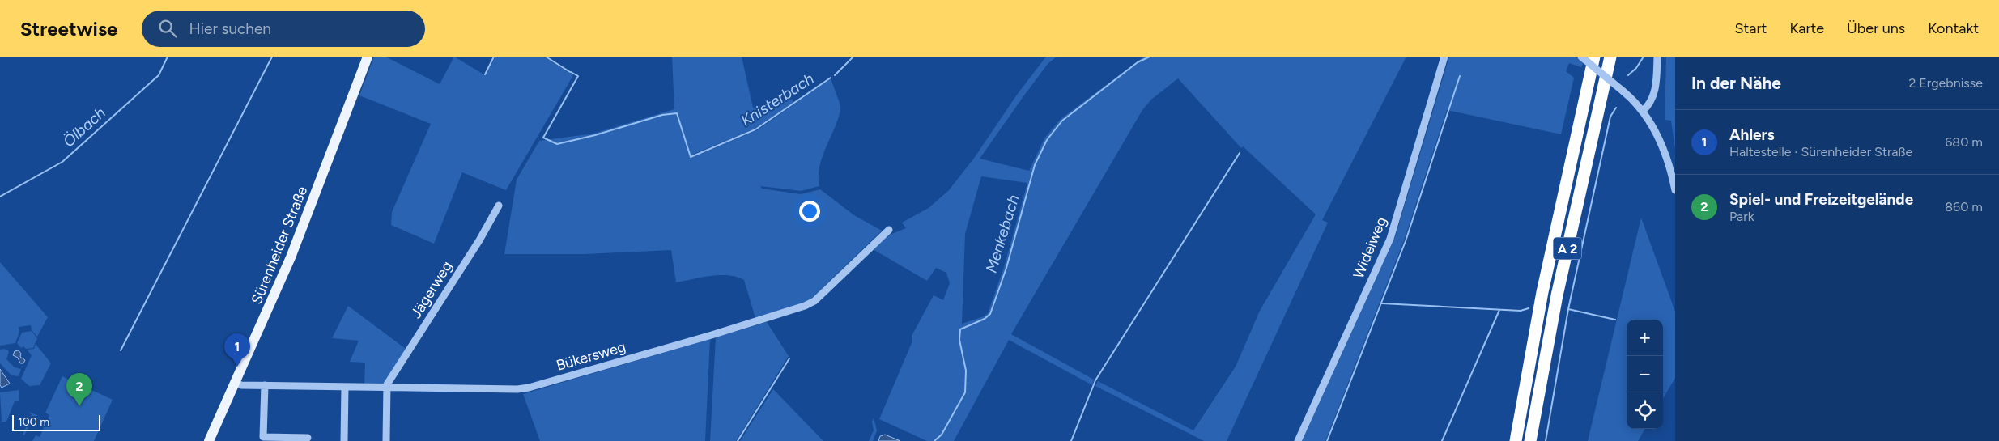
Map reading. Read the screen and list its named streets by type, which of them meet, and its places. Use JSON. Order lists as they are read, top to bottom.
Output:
{
  "streets": {
    "highway": ["A 2"],
    "main road": ["Sürenheider Straße"],
    "street": ["Wideiweg", "Jägerweg", "Bükersweg"]
  },
  "crossings": [
    ["Sürenheider Straße", "Bükersweg"],
    ["Jägerweg", "Bükersweg"]
  ],
  "water": ["Knisterbach", "Ölbach", "Menkebach"],
  "scale_bar": "100 m",
  "page": {
    "header": "Streetwise",
    "search": "Hier suchen",
    "nav": [
      "Start",
      "Karte",
      "Über uns",
      "Kontakt"
    ],
    "heading": ["In der Nähe", "2 Ergebnisse"],
    "list": [
      {
        "mark": "1",
        "name": "Ahlers",
        "note": "Haltestelle · Sürenheider Straße",
        "value": "680 m"
      },
      {
        "mark": "2",
        "name": "Spiel- und Freizeitgelände",
        "note": "Park",
        "value": "860 m"
      }
    ],
    "map_buttons": ["+", "−"],
    "pins": ["1", "2"],
    "scale": "100 m"
  }
}
